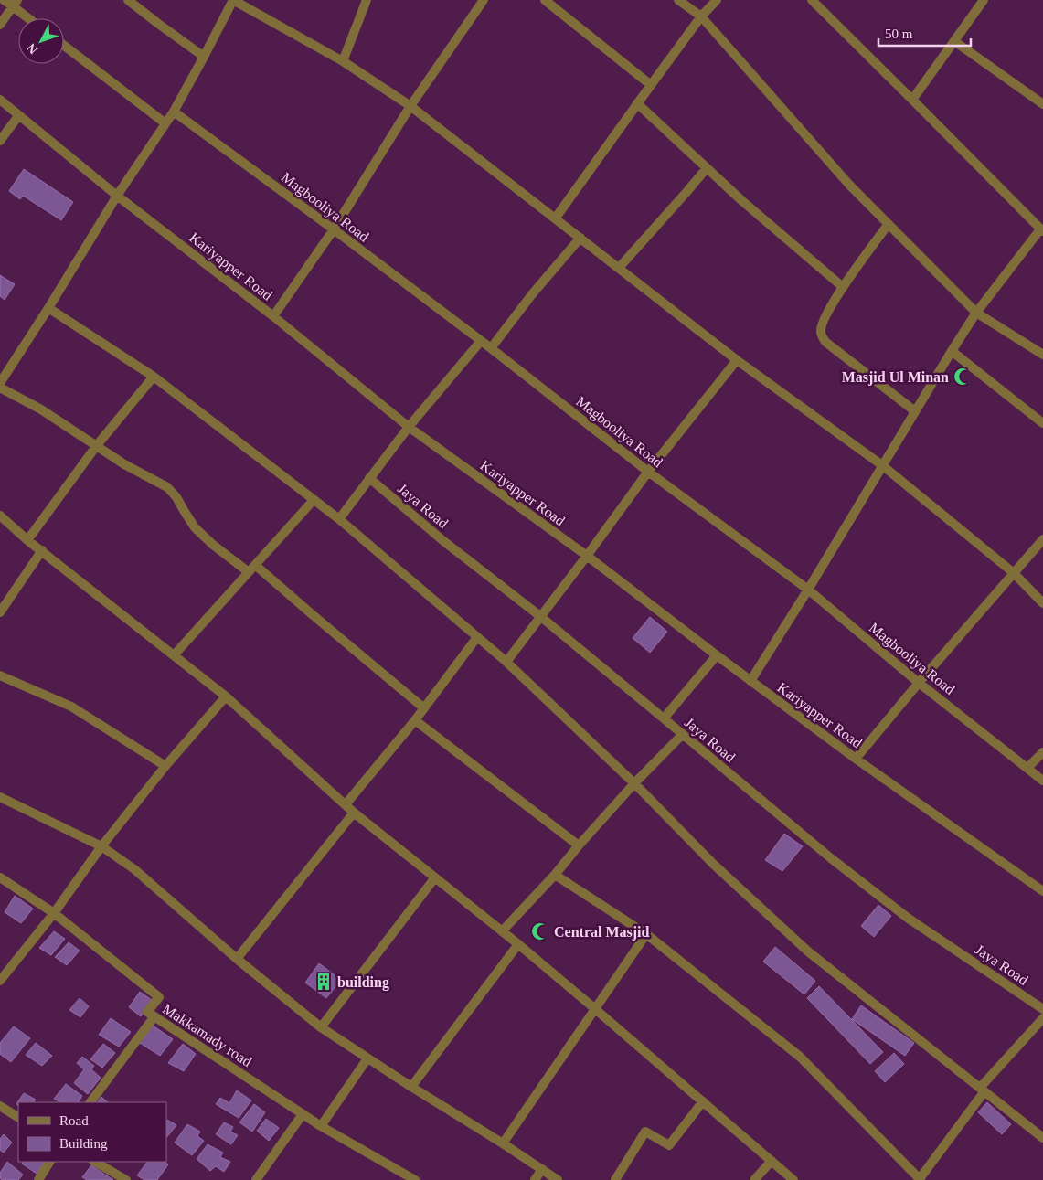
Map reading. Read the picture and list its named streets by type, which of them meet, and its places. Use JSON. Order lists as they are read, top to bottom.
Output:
{
  "streets": {
    "street": [
      "Magbooliya Road",
      "Kariyapper Road",
      "Jaya Road",
      "Makkamady road"
    ]
  },
  "places": {
    "mosque": ["Masjid Ul Minan", "Central Masjid"],
    "building": ["building"]
  },
  "legend": ["Road", "Building"],
  "scale_bar": "50 m",
  "north": "bottom left"
}
